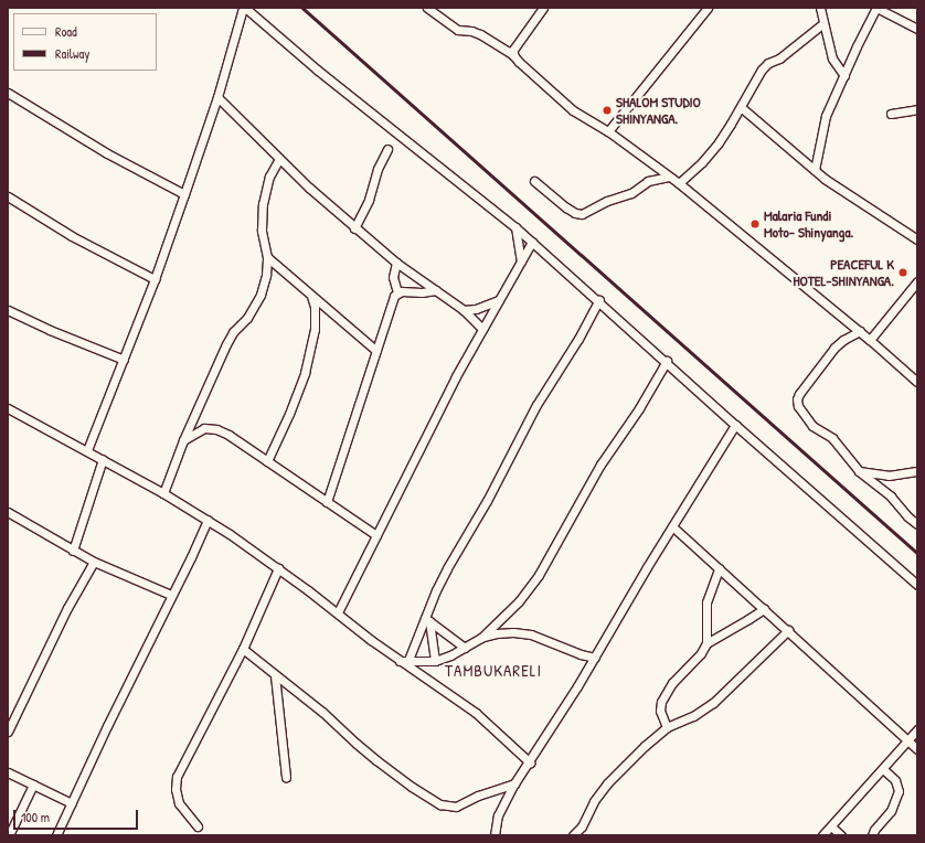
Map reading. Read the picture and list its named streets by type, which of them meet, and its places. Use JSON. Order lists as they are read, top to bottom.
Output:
{
  "districts": ["TAMBUKARELI"],
  "places": ["SHALOM STUDIO SHINYANGA.", "Malaria Fundi Moto- Shinyanga.", "PEACEFUL K HOTEL-SHINYANGA."],
  "legend": ["Road", "Railway"],
  "scale_bar": "100 m"
}
